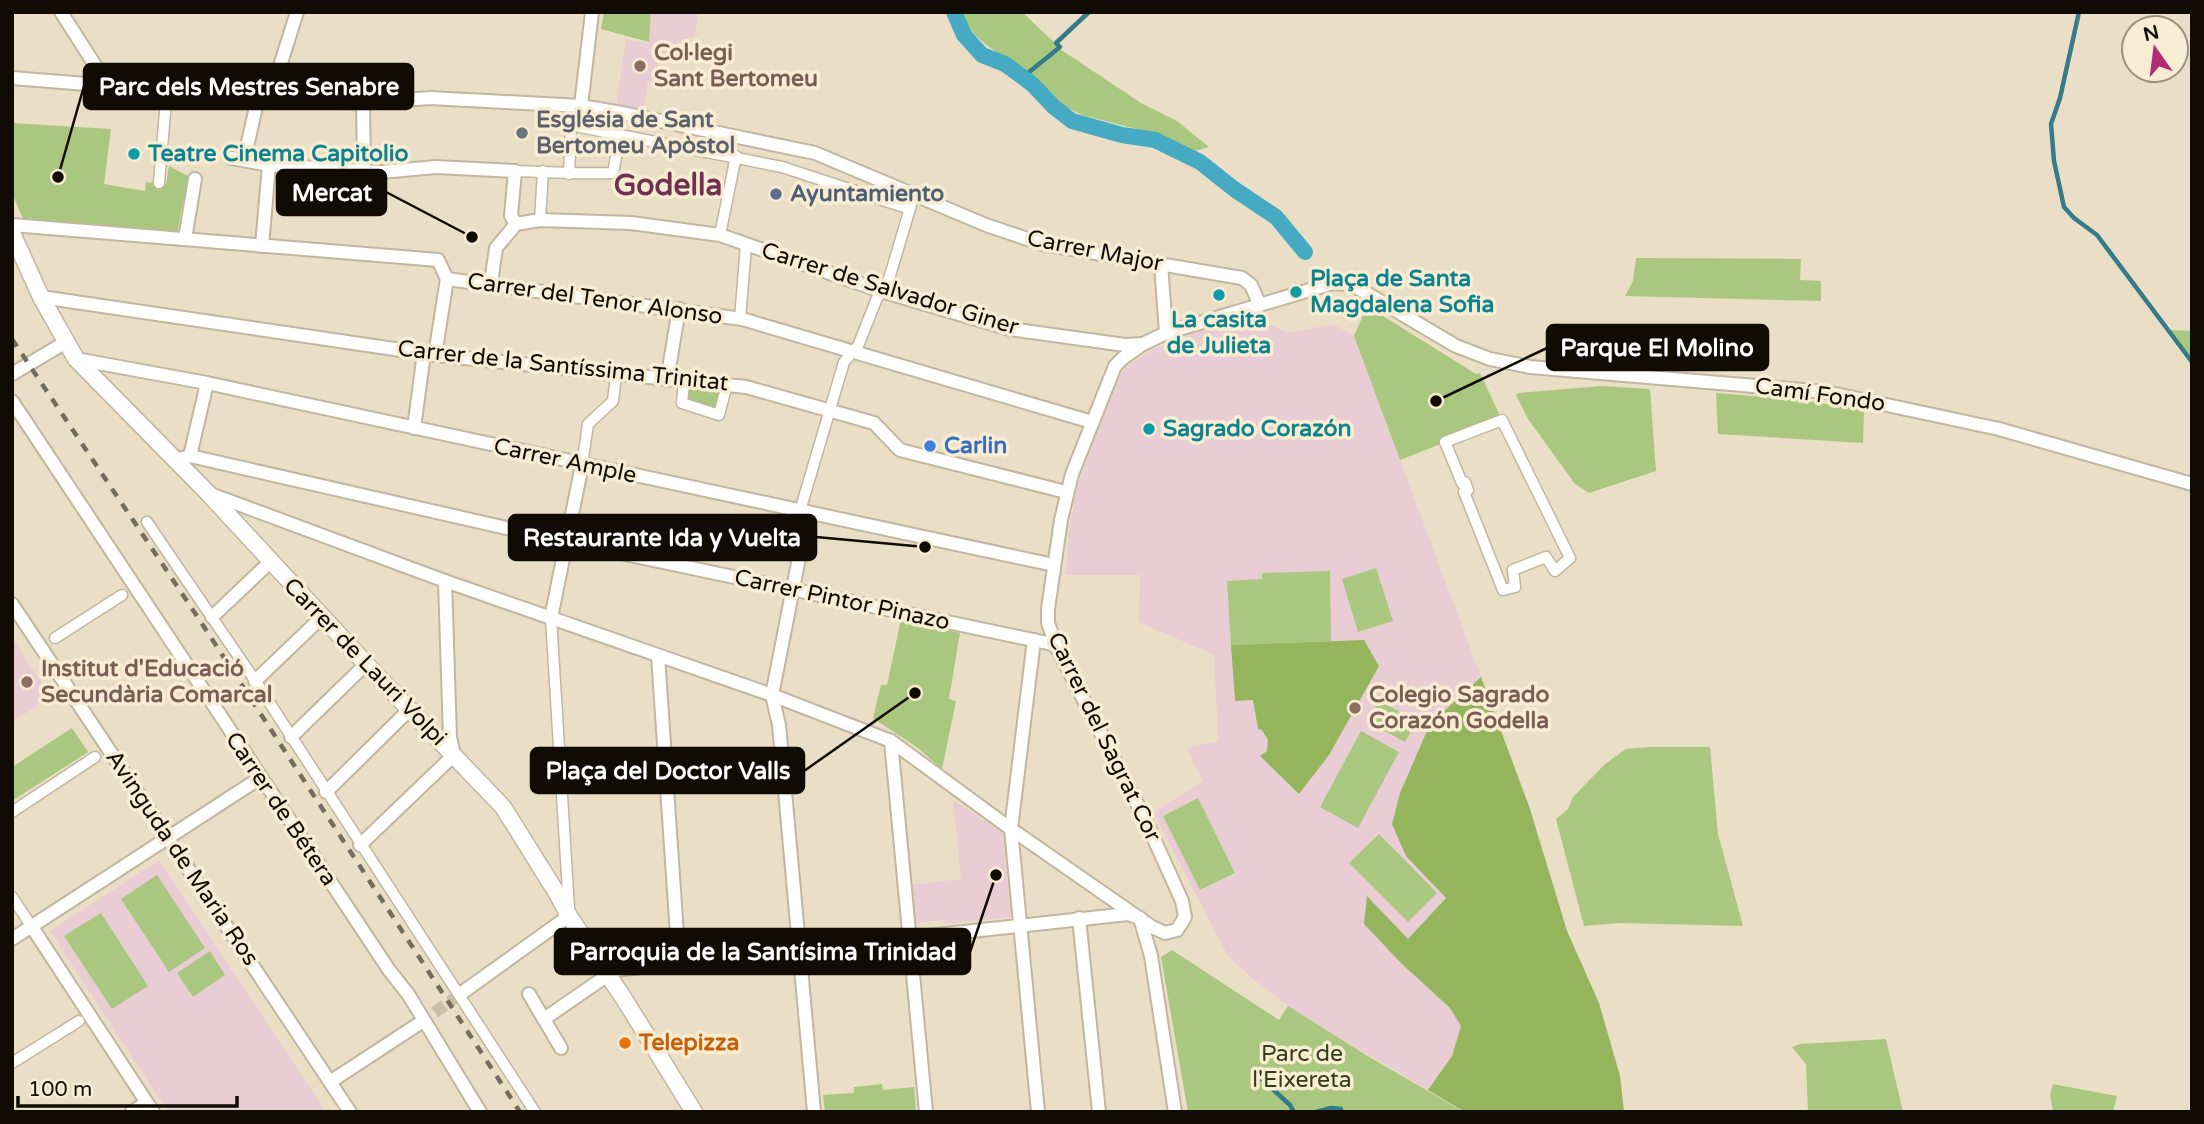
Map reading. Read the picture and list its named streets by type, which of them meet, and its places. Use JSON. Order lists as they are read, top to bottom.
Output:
{
  "streets": {
    "street": [
      "Carrer Major",
      "Carrer de Salvador Giner",
      "Carrer del Tenor Alonso",
      "Carrer de la Santíssima Trinitat",
      "Camí Fondo",
      "Carrer Ample",
      "Carrer Pintor Pinazo",
      "Carrer de Lauri Volpi",
      "Carrer del Sagrat Cor",
      "Carrer de Bétera",
      "Avinguda de Maria Ros"
    ]
  },
  "crossings": [
    ["Carrer Major", "Carrer de Salvador Giner"],
    ["Carrer Major", "Camí Fondo"],
    ["Carrer de Salvador Giner", "Camí Fondo"],
    ["Carrer de Salvador Giner", "Carrer del Sagrat Cor"],
    ["Carrer del Tenor Alonso", "Carrer del Sagrat Cor"],
    ["Carrer de la Santíssima Trinitat", "Carrer de Lauri Volpi"],
    ["Carrer de la Santíssima Trinitat", "Carrer del Sagrat Cor"],
    ["Carrer Ample", "Carrer de Lauri Volpi"],
    ["Carrer Ample", "Carrer del Sagrat Cor"],
    ["Carrer Pintor Pinazo", "Carrer de Lauri Volpi"],
    ["Carrer Pintor Pinazo", "Carrer del Sagrat Cor"]
  ],
  "districts": ["Godella"],
  "parks": ["Parc de l'Eixereta"],
  "places": [
    "Col·legi Sant Bertomeu",
    "Església de Sant Bertomeu Apòstol",
    "Teatre Cinema Capitolio",
    "Parc dels Mestres Senabre",
    "Ayuntamiento",
    "Mercat",
    "Plaça de Santa Magdalena Sofia",
    "La casita de Julieta",
    "Parque El Molino",
    "Sagrado Corazón",
    "Carlin",
    "Restaurante Ida y Vuelta",
    "Institut d'Educació Secundària Comarcal",
    "Plaça del Doctor Valls",
    "Colegio Sagrado Corazón Godella",
    "Parroquia de la Santísima Trinidad",
    "Telepizza"
  ],
  "scale_bar": "100 m",
  "north": "top"
}
